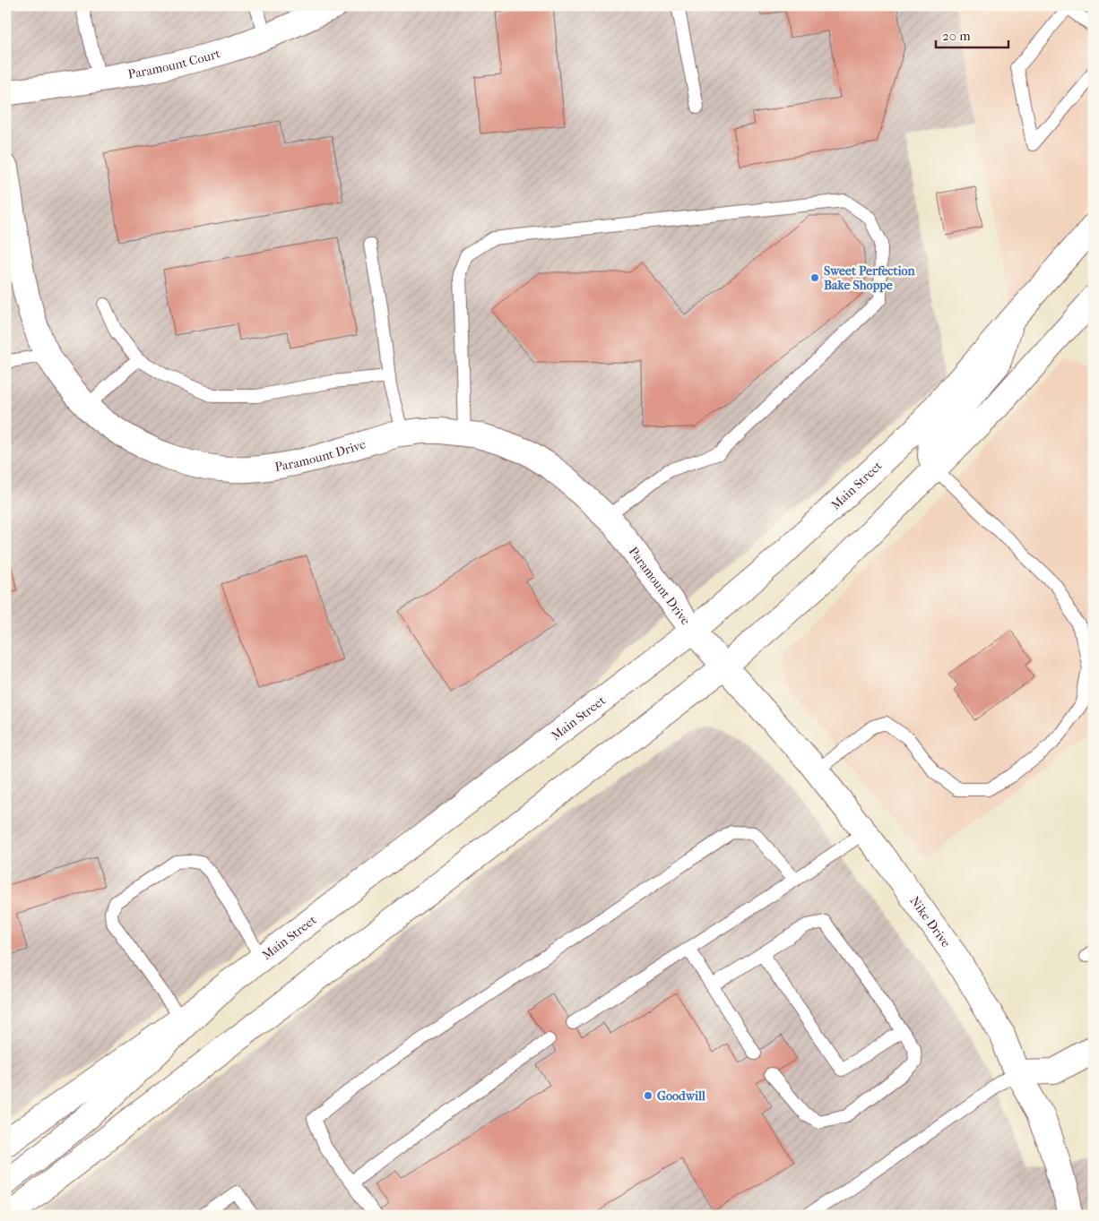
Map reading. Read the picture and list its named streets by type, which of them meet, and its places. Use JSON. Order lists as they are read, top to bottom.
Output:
{
  "streets": {
    "main road": [
      "Paramount Court",
      "Paramount Drive",
      "Main Street",
      "Nike Drive"
    ]
  },
  "crossings": [
    ["Paramount Drive", "Main Street"],
    ["Paramount Drive", "Nike Drive"]
  ],
  "places": ["Sweet Perfection Bake Shoppe", "Goodwill"],
  "scale_bar": "20 m"
}
